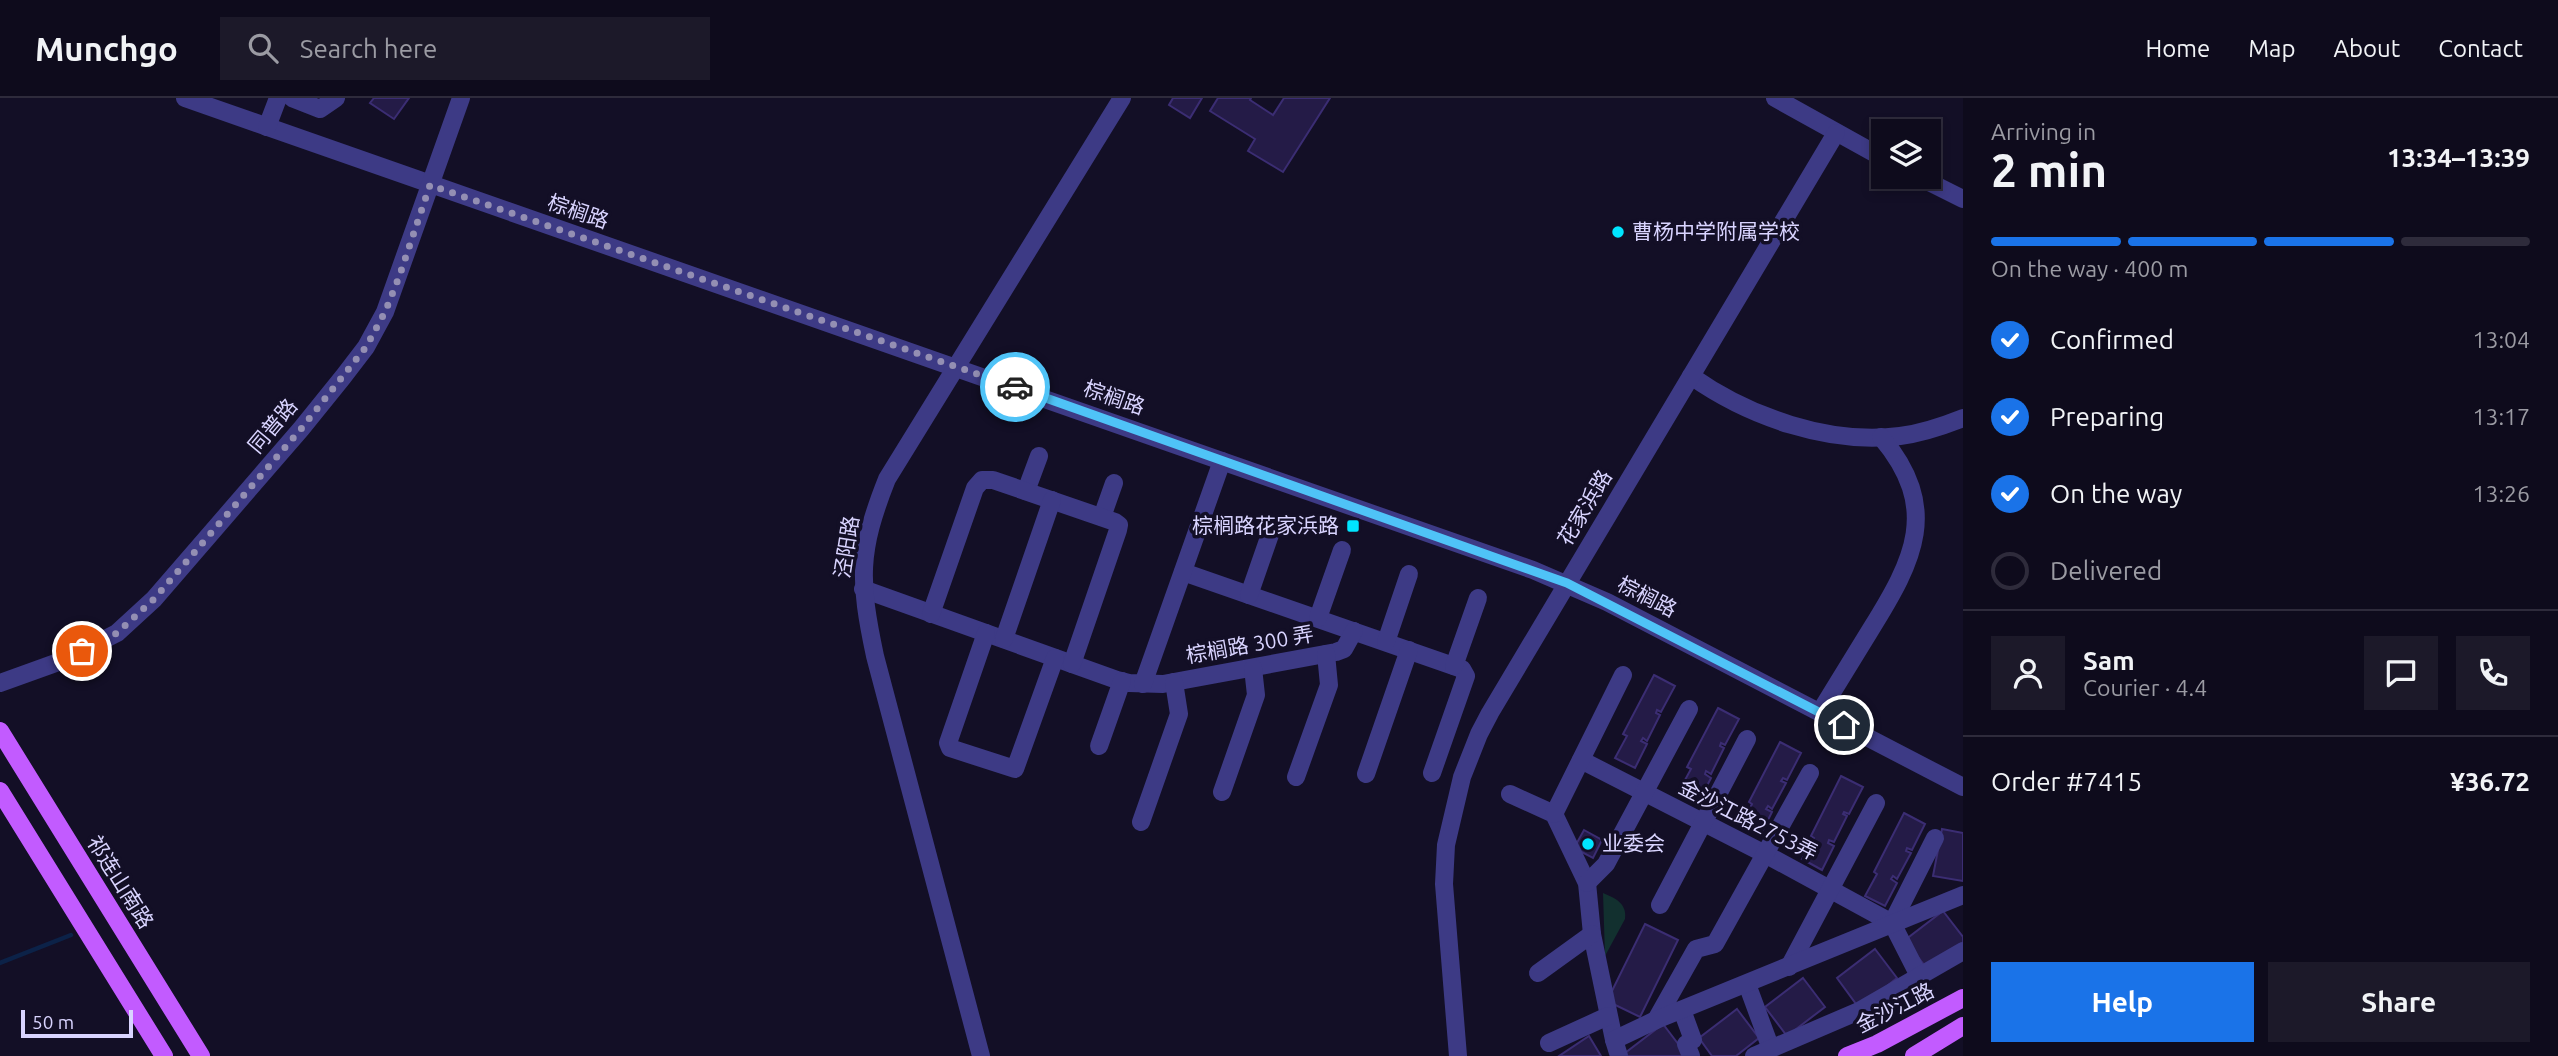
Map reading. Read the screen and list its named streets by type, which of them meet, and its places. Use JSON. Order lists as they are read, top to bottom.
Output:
{
  "streets": {
    "main road": ["祁连山南路", "金沙江路"],
    "street": [
      "棕榈路",
      "同普路",
      "花家浜路",
      "泾阳路",
      "棕榈路 300 弄",
      "金沙江路2753弄"
    ]
  },
  "crossings": [
    ["棕榈路", "同普路"],
    ["棕榈路", "花家浜路"],
    ["棕榈路", "泾阳路"],
    ["棕榈路", "棕榈路 300 弄"],
    ["泾阳路", "棕榈路 300 弄"]
  ],
  "places": {
    "other": ["曹杨中学附属学校", "业委会"],
    "transit": ["棕榈路花家浜路"]
  },
  "scale_bar": "50 m",
  "page": {
    "header": "Munchgo",
    "search": "Search here",
    "nav": [
      "Home",
      "Map",
      "About",
      "Contact"
    ],
    "heading": ["2 min", "Arriving in", "13:34–13:39"],
    "panel": [
      "Sam",
      "Courier · 4.4",
      "Order #7415",
      "¥36.72"
    ],
    "bar": "On the way · 400 m",
    "list": [
      ["Confirmed", "13:04"],
      ["Preparing", "13:17"],
      ["On the way", "13:26"],
      "Delivered"
    ],
    "buttons": ["Help", "Share"],
    "scale": "50 m"
  }
}
